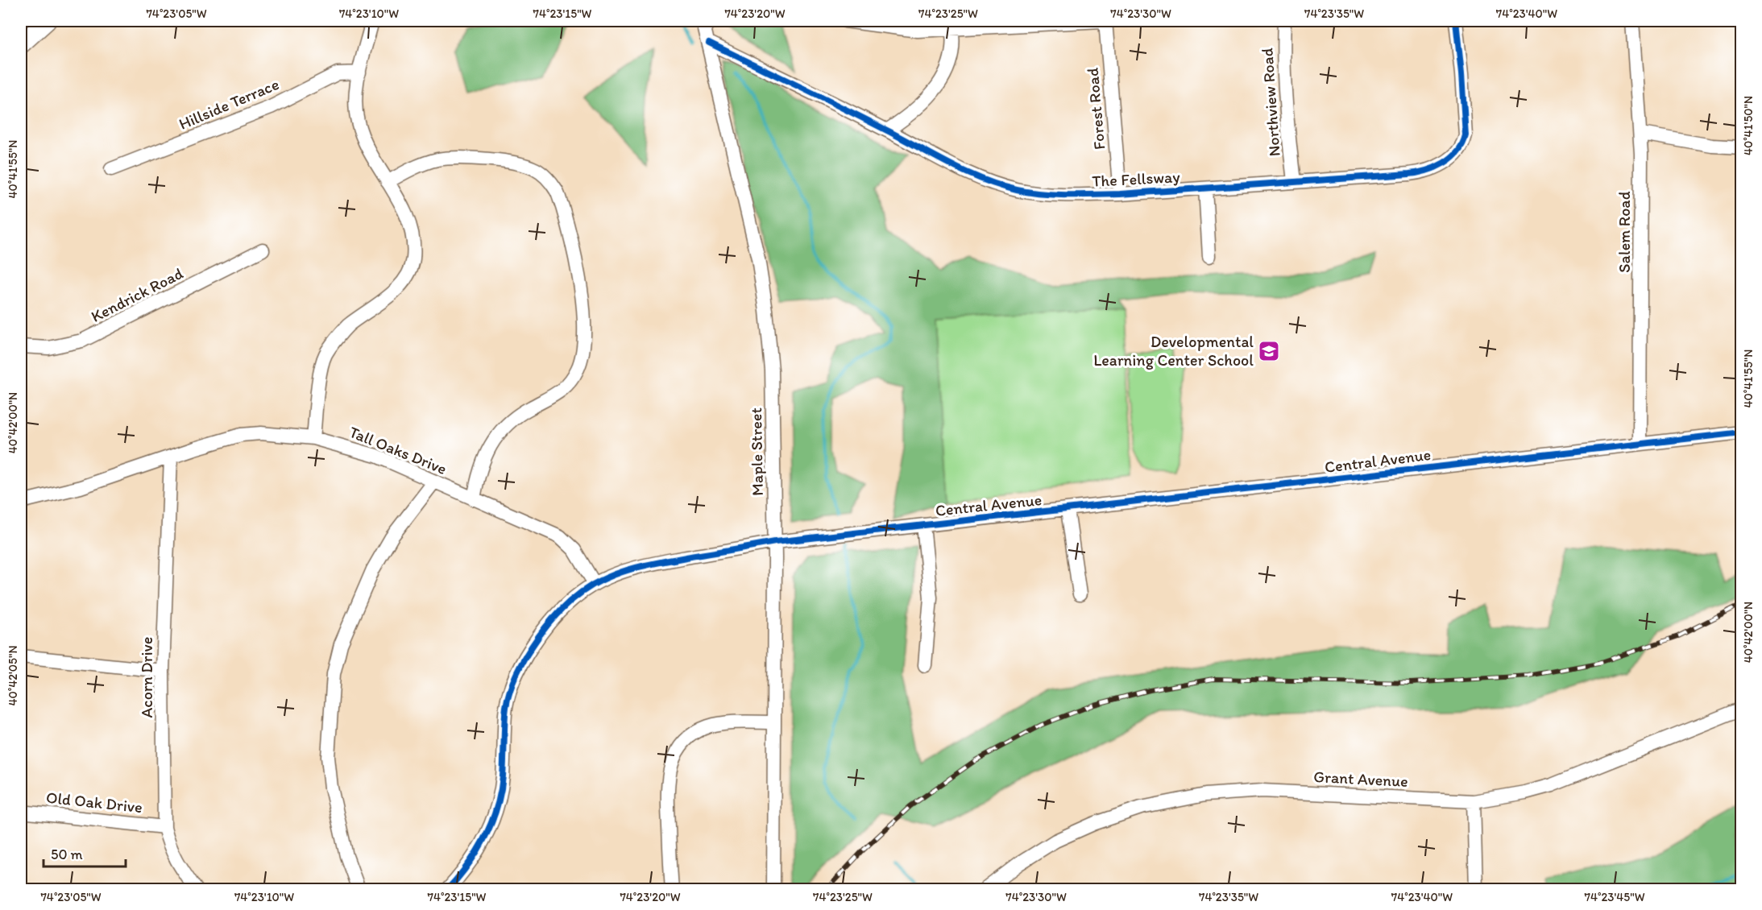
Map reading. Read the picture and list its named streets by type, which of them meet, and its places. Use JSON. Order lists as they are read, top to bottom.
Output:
{
  "streets": {
    "street": [
      "Northview Road",
      "Hillside Terrace",
      "Forest Road",
      "The Fellsway",
      "Salem Road",
      "Kendrick Road",
      "Tall Oaks Drive",
      "Maple Street",
      "Central Avenue",
      "Acorn Drive",
      "Grant Avenue",
      "Old Oak Drive"
    ]
  },
  "crossings": [
    ["Northview Road", "The Fellsway"],
    ["Forest Road", "The Fellsway"],
    ["The Fellsway", "Maple Street"],
    ["Salem Road", "Central Avenue"],
    ["Tall Oaks Drive", "Central Avenue"],
    ["Tall Oaks Drive", "Acorn Drive"],
    ["Maple Street", "Central Avenue"],
    ["Acorn Drive", "Old Oak Drive"]
  ],
  "places": {
    "school or university": ["Developmental Learning Center School"]
  },
  "scale_bar": "50 m",
  "coordinates": [
    "74°23'05\"W",
    "74°23'10\"W",
    "74°23'15\"W",
    "74°23'20\"W",
    "74°23'25\"W",
    "74°23'30\"W",
    "74°23'35\"W",
    "74°23'40\"W",
    "40°41'50\"N",
    "40°41'55\"N",
    "40°42'00\"N",
    "40°42'05\"N",
    "74°23'45\"W"
  ]
}
